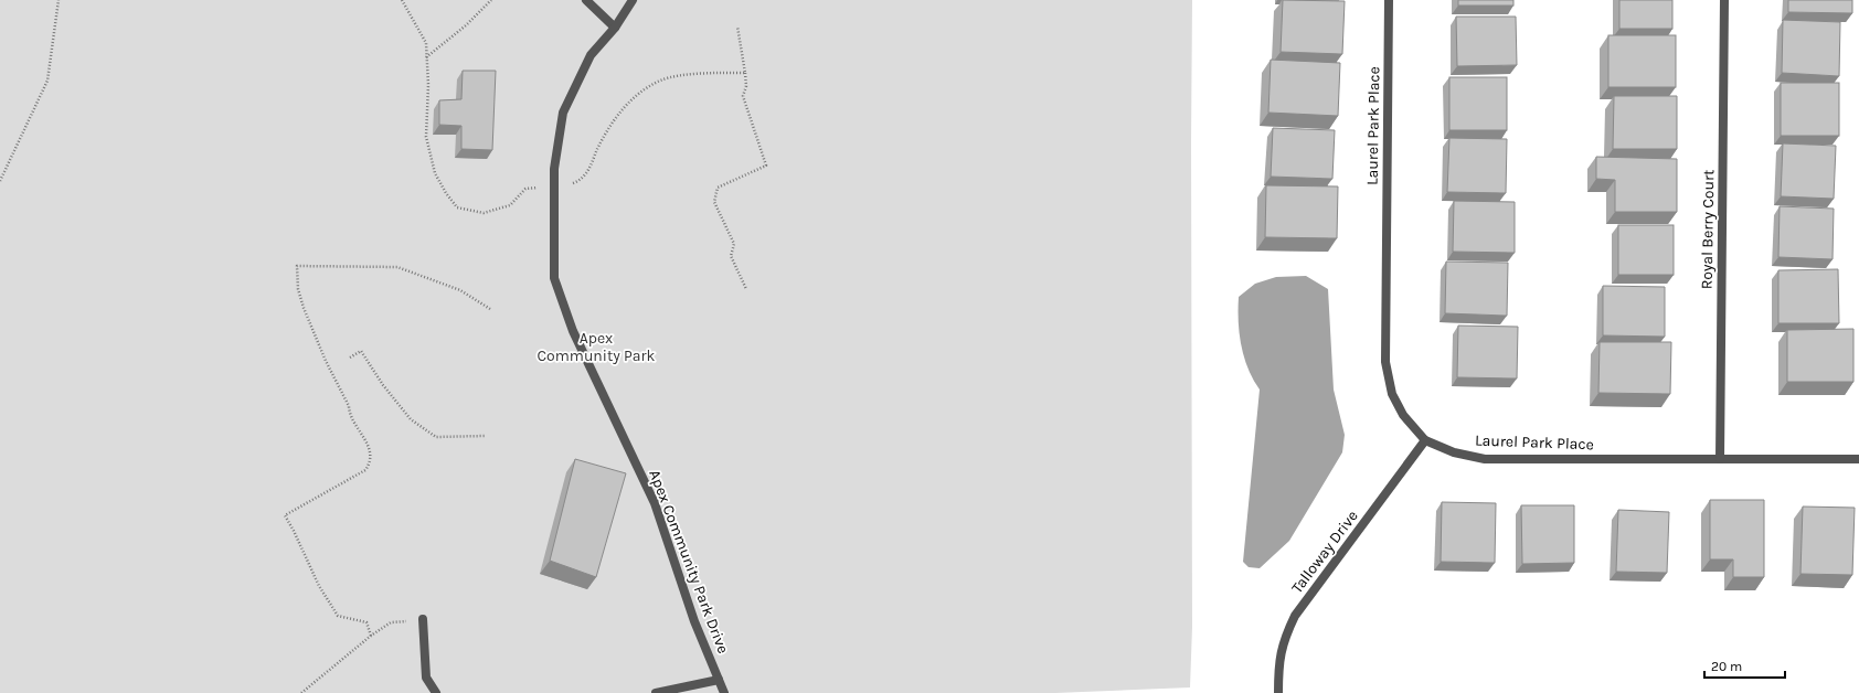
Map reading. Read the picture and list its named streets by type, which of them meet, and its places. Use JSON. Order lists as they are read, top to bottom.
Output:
{
  "streets": {
    "street": [
      "Laurel Park Place",
      "Royal Berry Court",
      "Talloway Drive",
      "Apex Community Park Drive"
    ]
  },
  "crossings": [
    ["Laurel Park Place", "Royal Berry Court"],
    ["Laurel Park Place", "Talloway Drive"]
  ],
  "parks": ["Apex Community Park"],
  "scale_bar": "20 m"
}
